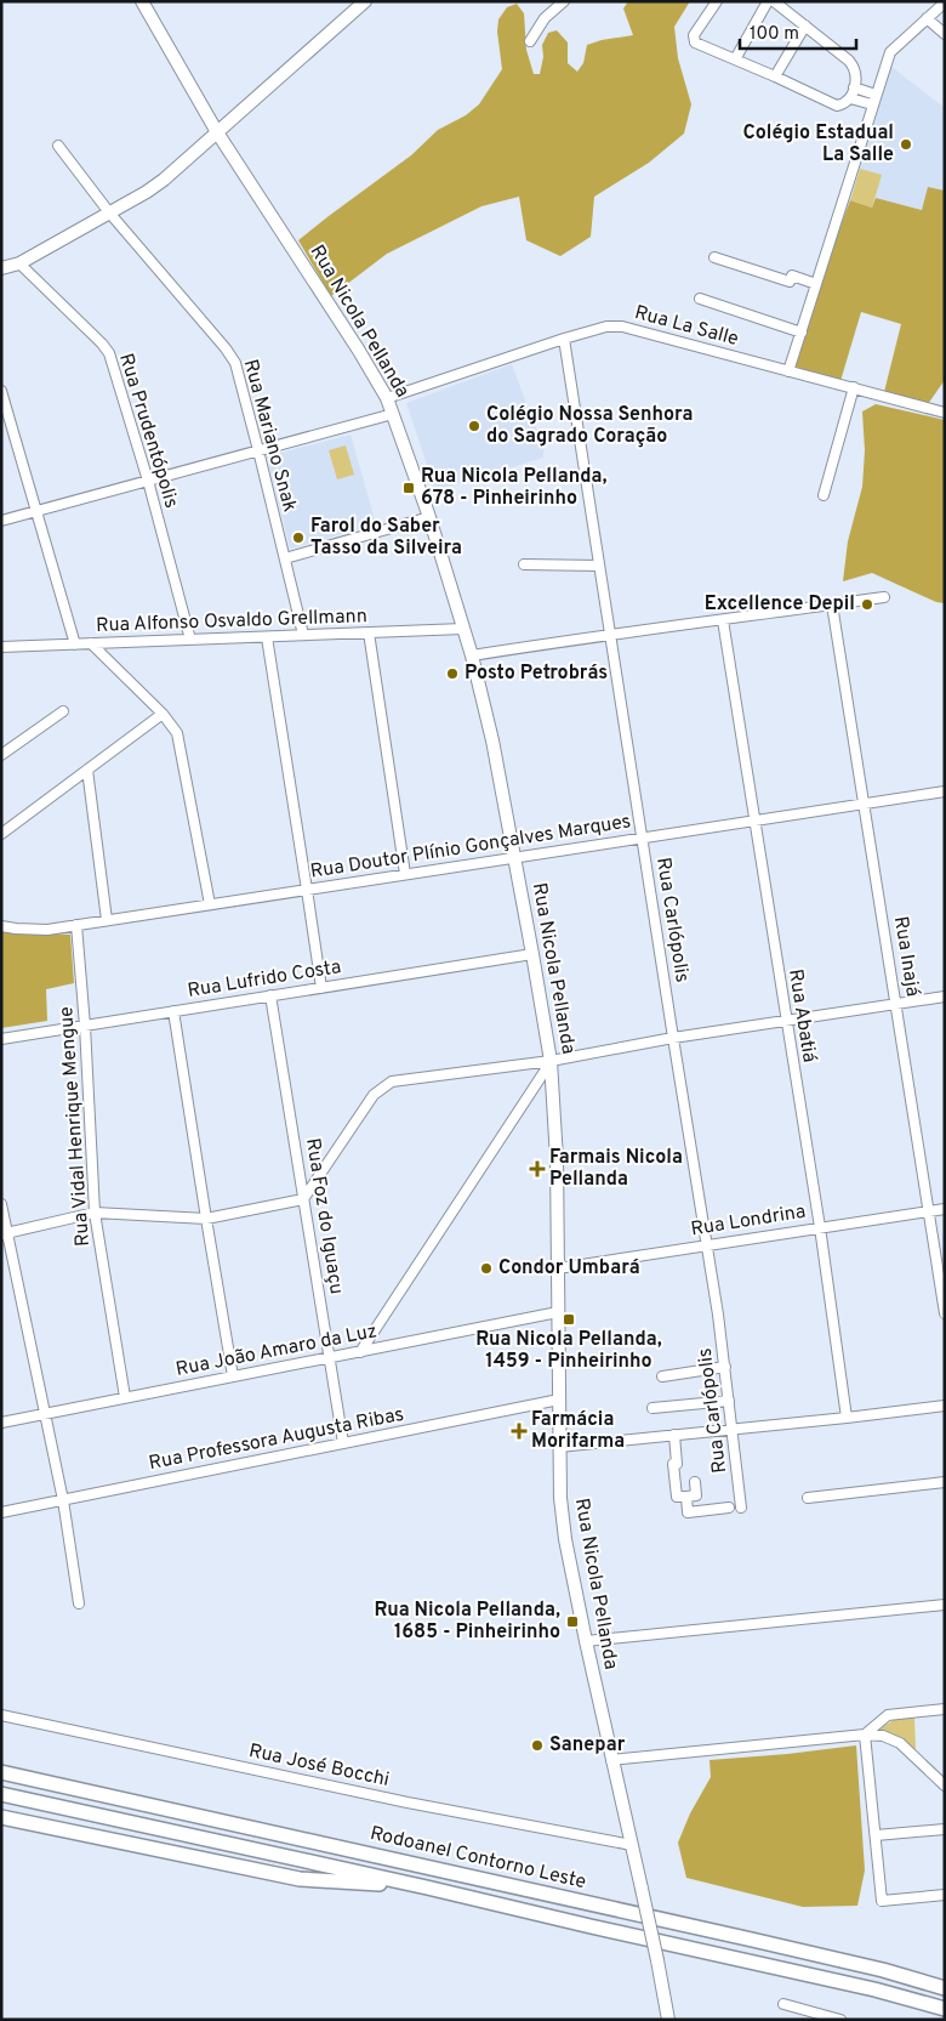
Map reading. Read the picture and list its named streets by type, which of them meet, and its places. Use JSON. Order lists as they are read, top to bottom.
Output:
{
  "streets": {
    "highway": ["Rodoanel Contorno Leste"],
    "main road": ["Rua Nicola Pellanda"],
    "street": [
      "Rua La Salle",
      "Rua Prudentópolis",
      "Rua Mariano Snak",
      "Rua Alfonso Osvaldo Grellmann",
      "Rua Doutor Plínio Gonçalves Marques",
      "Rua Carlópolis",
      "Rua Inajá",
      "Rua Lufrido Costa",
      "Rua Abatiá",
      "Rua Vidal Henrique Mengue",
      "Rua Foz do Iguaçu",
      "Rua Londrina",
      "Rua João Amaro da Luz",
      "Rua Professora Augusta Ribas",
      "Rua José Bocchi"
    ]
  },
  "crossings": [
    ["Rua Nicola Pellanda", "Rua La Salle"],
    ["Rua Nicola Pellanda", "Rua Alfonso Osvaldo Grellmann"],
    ["Rua Nicola Pellanda", "Rua Doutor Plínio Gonçalves Marques"],
    ["Rua Nicola Pellanda", "Rua Lufrido Costa"],
    ["Rua Nicola Pellanda", "Rua Londrina"],
    ["Rua Nicola Pellanda", "Rua João Amaro da Luz"],
    ["Rua Nicola Pellanda", "Rua Professora Augusta Ribas"],
    ["Rua Nicola Pellanda", "Rua José Bocchi"],
    ["Rua La Salle", "Rua Carlópolis"],
    ["Rua Prudentópolis", "Rua Alfonso Osvaldo Grellmann"],
    ["Rua Mariano Snak", "Rua Alfonso Osvaldo Grellmann"],
    ["Rua Doutor Plínio Gonçalves Marques", "Rua Carlópolis"],
    ["Rua Doutor Plínio Gonçalves Marques", "Rua Inajá"],
    ["Rua Doutor Plínio Gonçalves Marques", "Rua Abatiá"],
    ["Rua Doutor Plínio Gonçalves Marques", "Rua Vidal Henrique Mengue"],
    ["Rua Carlópolis", "Rua Londrina"],
    ["Rua Inajá", "Rua Londrina"],
    ["Rua Lufrido Costa", "Rua Vidal Henrique Mengue"],
    ["Rua Lufrido Costa", "Rua Foz do Iguaçu"],
    ["Rua Abatiá", "Rua Londrina"],
    ["Rua Vidal Henrique Mengue", "Rua João Amaro da Luz"],
    ["Rua Foz do Iguaçu", "Rua João Amaro da Luz"],
    ["Rua Foz do Iguaçu", "Rua Professora Augusta Ribas"]
  ],
  "places": {
    "other": [
      "Colégio Estadual La Salle",
      "Colégio Nossa Senhora do Sagrado Coração",
      "Farol do Saber Tasso da Silveira",
      "Excellence Depil",
      "Posto Petrobrás",
      "Condor Umbará",
      "Sanepar"
    ],
    "transit": ["Rua Nicola Pellanda, 678 - Pinheirinho", "Rua Nicola Pellanda, 1459 - Pinheirinho", "Rua Nicola Pellanda, 1685 - Pinheirinho"],
    "health": ["Farmais Nicola Pellanda", "Farmácia Morifarma"]
  },
  "scale_bar": "100 m"
}
